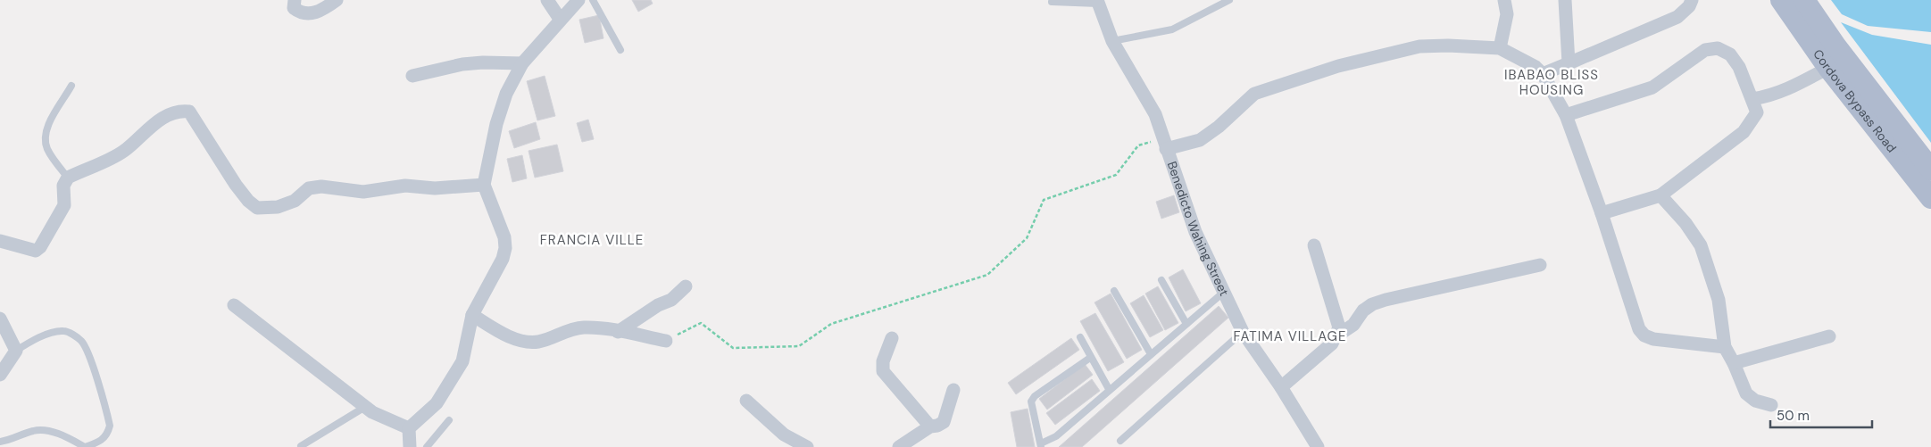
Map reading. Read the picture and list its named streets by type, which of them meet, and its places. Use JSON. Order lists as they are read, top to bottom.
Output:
{
  "streets": {
    "main road": ["Cordova Bypass Road"],
    "street": ["Benedicto Wahing Street"]
  },
  "districts": ["IBABAO BLISS HOUSING", "FRANCIA VILLE", "FATIMA VILLAGE"],
  "scale_bar": "50 m"
}
